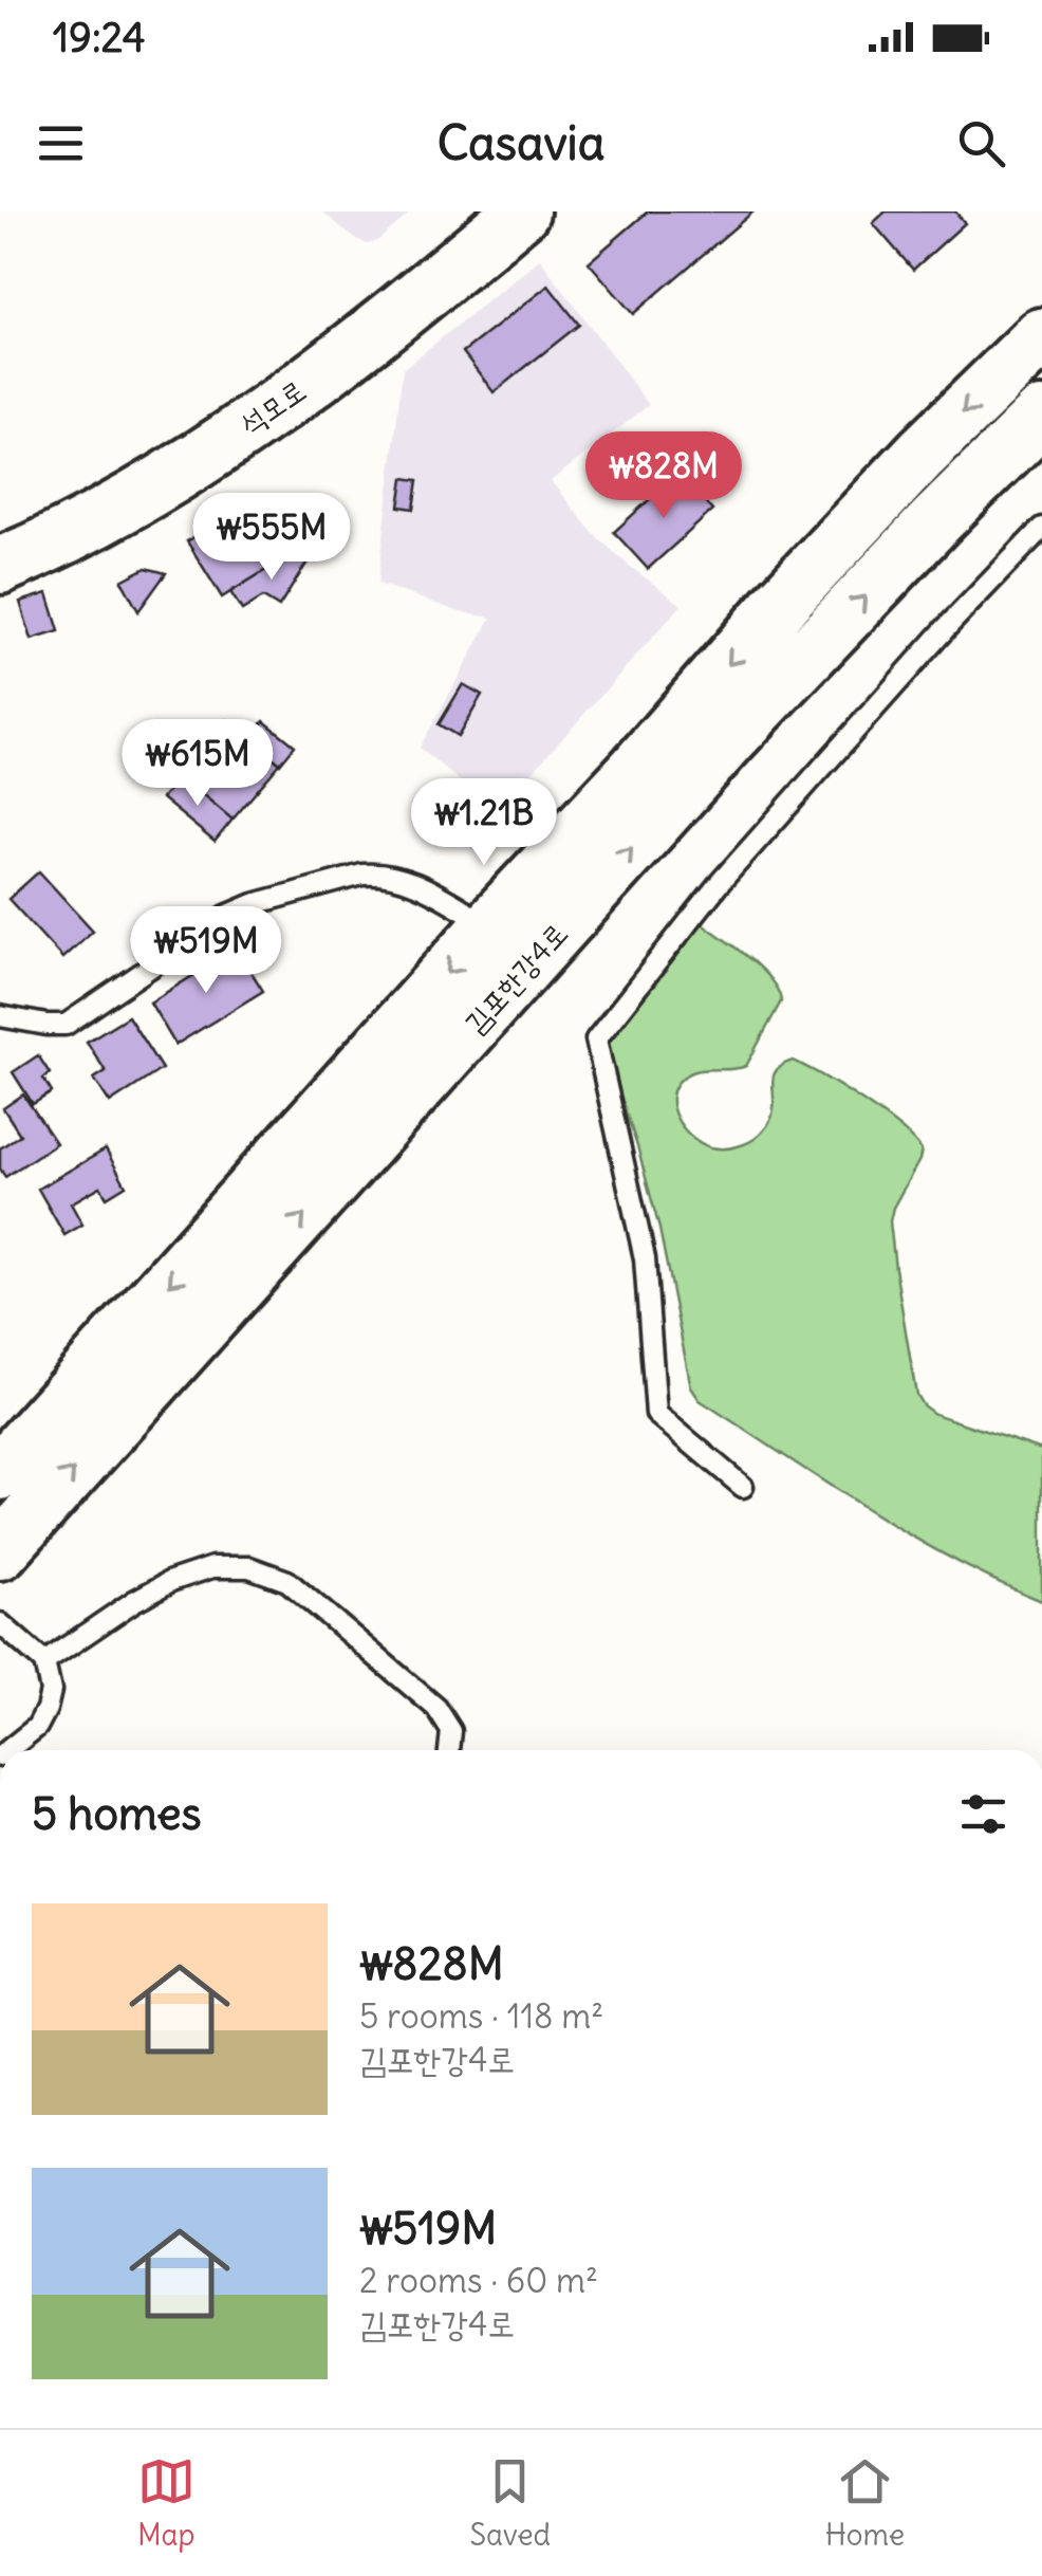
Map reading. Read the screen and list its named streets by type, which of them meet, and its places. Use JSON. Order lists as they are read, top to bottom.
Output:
{
  "streets": {
    "street": ["석모로", "김포한강4로"]
  },
  "page": {
    "status": "19:24",
    "header": "Casavia",
    "price": [
      "₩828M",
      "₩555M",
      "₩615M",
      "₩1.21B",
      "₩519M"
    ],
    "heading": "5 homes",
    "list": [
      {
        "name": "₩828M",
        "note": "5 rooms · 118 m² · 김포한강4로"
      },
      {
        "name": "₩519M",
        "note": "2 rooms · 60 m² · 김포한강4로"
      }
    ],
    "tabs": ["Map", "Saved", "Home"]
  }
}
